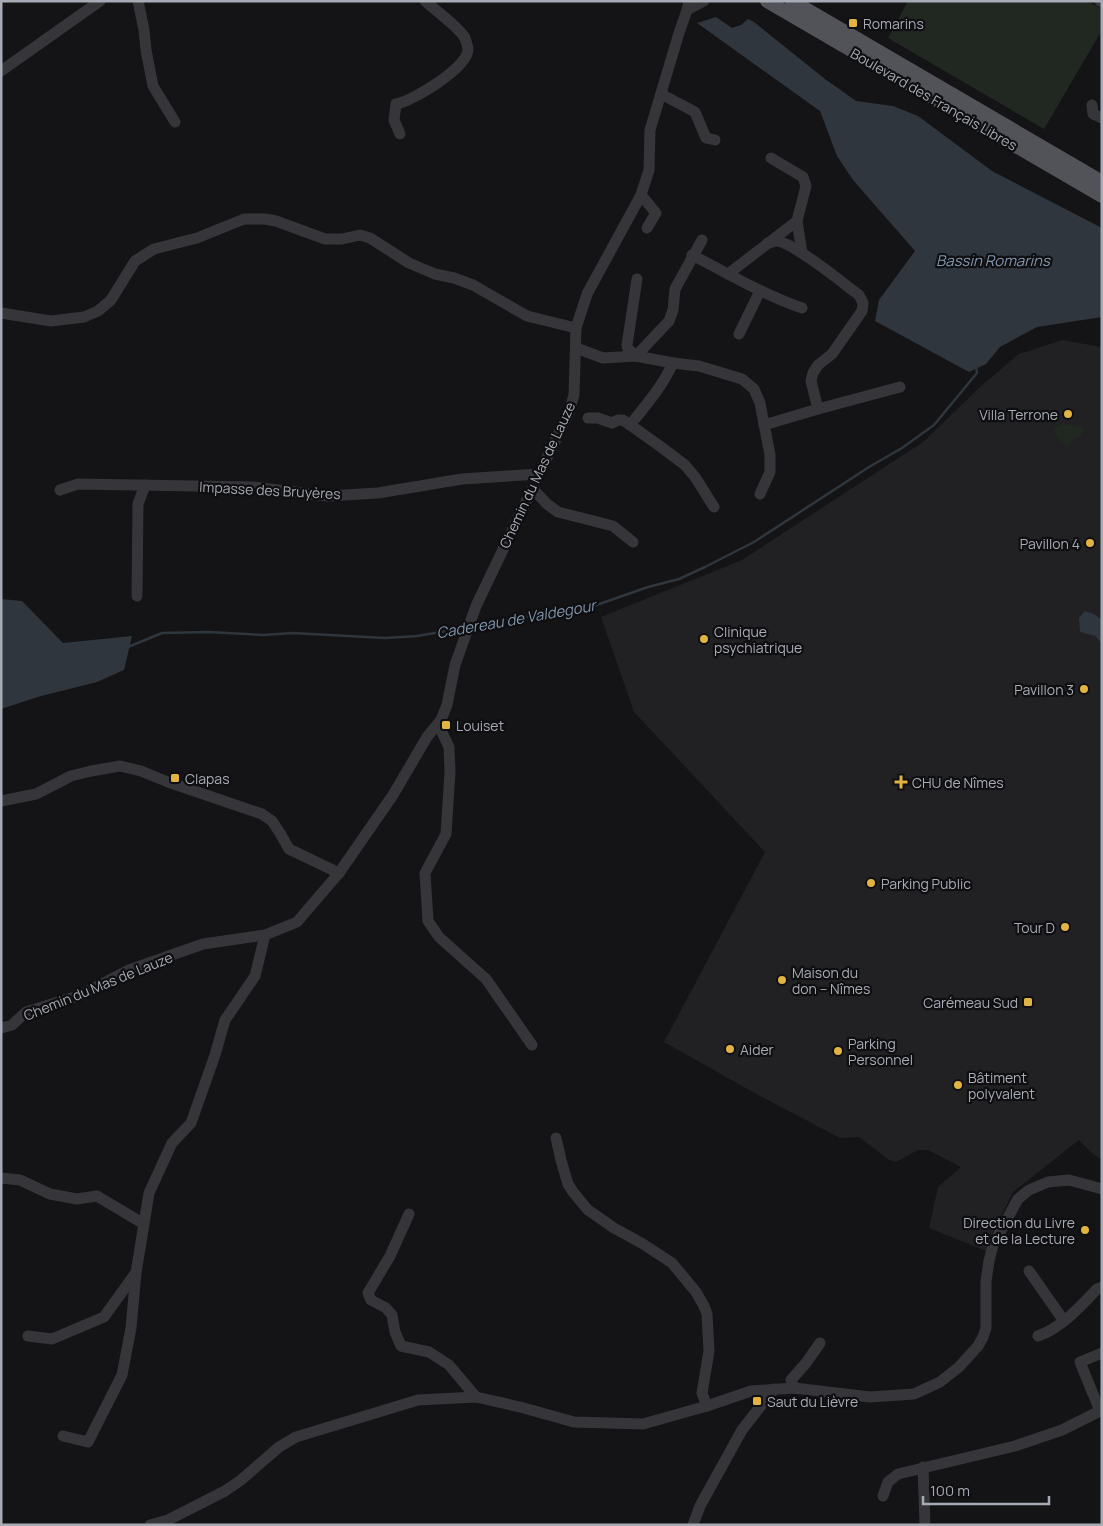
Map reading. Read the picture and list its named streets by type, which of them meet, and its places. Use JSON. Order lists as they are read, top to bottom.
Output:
{
  "streets": {
    "main road": ["Boulevard des Français Libres"],
    "street": ["Chemin du Mas de Lauze", "Impasse des Bruyères"]
  },
  "crossings": [
    ["Chemin du Mas de Lauze", "Impasse des Bruyères"]
  ],
  "water": ["Bassin Romarins", "Cadereau de Valdegour"],
  "places": {
    "transit": [
      "Romarins",
      "Louiset",
      "Clapas",
      "Carémeau Sud",
      "Saut du Lièvre"
    ],
    "other": [
      "Villa Terrone",
      "Pavillon 4",
      "Clinique psychiatrique",
      "Pavillon 3",
      "Parking Public",
      "Tour D",
      "Maison du don – Nîmes",
      "Aider",
      "Parking Personnel",
      "Bâtiment polyvalent",
      "Direction du Livre et de la Lecture"
    ],
    "health": ["CHU de Nîmes"]
  },
  "scale_bar": "100 m"
}
